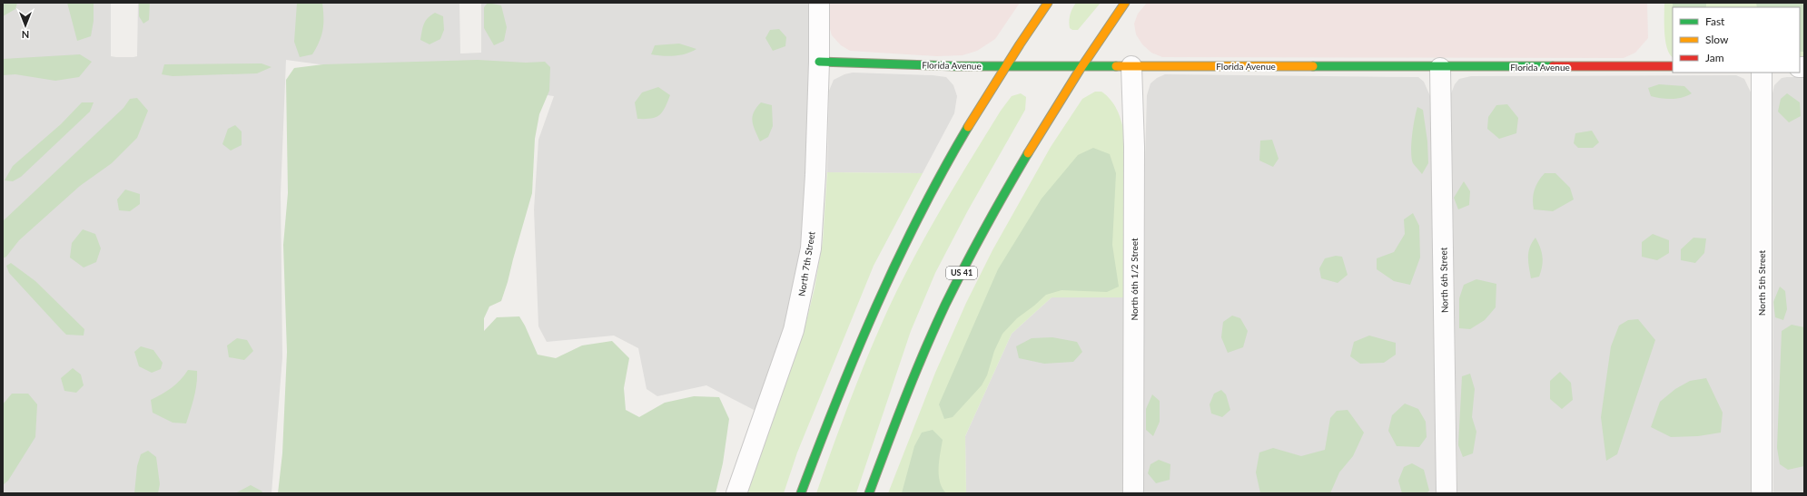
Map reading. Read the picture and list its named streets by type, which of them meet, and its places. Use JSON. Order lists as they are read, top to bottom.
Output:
{
  "streets": {
    "main road": ["Florida Avenue", "US 41"],
    "street": [
      "North 7th Street",
      "North 6th 1/2 Street",
      "North 6th Street",
      "North 5th Street"
    ]
  },
  "crossings": [
    ["Florida Avenue", "North 7th Street"],
    ["Florida Avenue", "US 41"],
    ["Florida Avenue", "North 6th 1/2 Street"],
    ["Florida Avenue", "North 6th Street"]
  ],
  "legend": ["Fast", "Slow", "Jam"],
  "north": "bottom"
}
